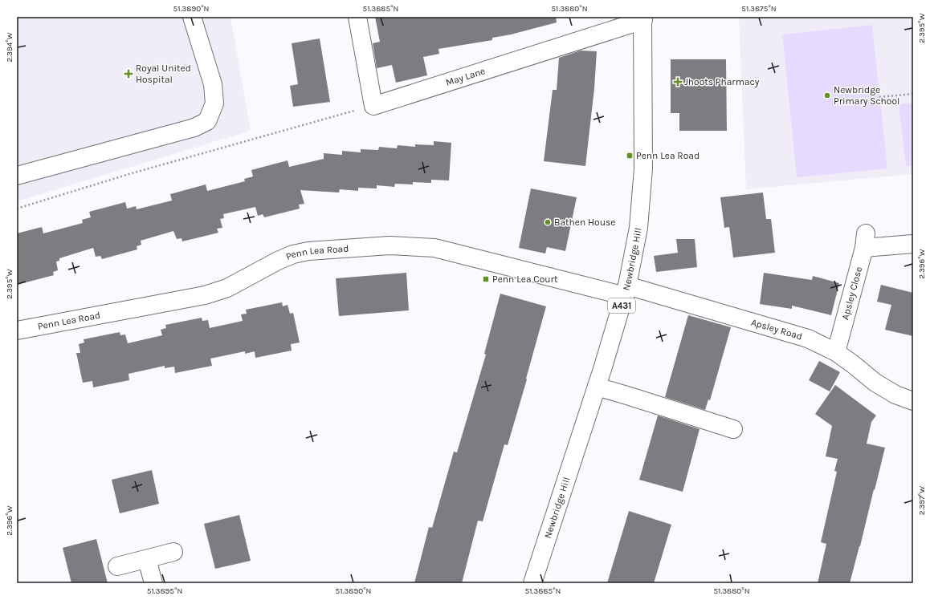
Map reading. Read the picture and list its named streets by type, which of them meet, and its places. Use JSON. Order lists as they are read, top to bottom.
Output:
{
  "streets": {
    "street": [
      "May Lane",
      "Penn Lea Road",
      "Newbridge Hill",
      "Apsley Close",
      "A431",
      "Apsley Road"
    ]
  },
  "crossings": [
    ["May Lane", "Newbridge Hill"],
    ["Penn Lea Road", "Newbridge Hill"],
    ["Penn Lea Road", "Apsley Road"],
    ["Newbridge Hill", "Apsley Road"],
    ["Apsley Close", "Apsley Road"]
  ],
  "places": {
    "health": ["Royal United Hospital", "Jhoots Pharmacy"],
    "other": ["Newbridge Primary School", "Bathen House"],
    "transit": ["Penn Lea Road", "Penn Lea Court"]
  },
  "coordinates": [
    "51.3890°N",
    "51.3885°N",
    "51.3880°N",
    "51.3875°N",
    "2.395°W",
    "2.394°W",
    "2.396°W",
    "2.397°W",
    "51.3895°N"
  ]
}
